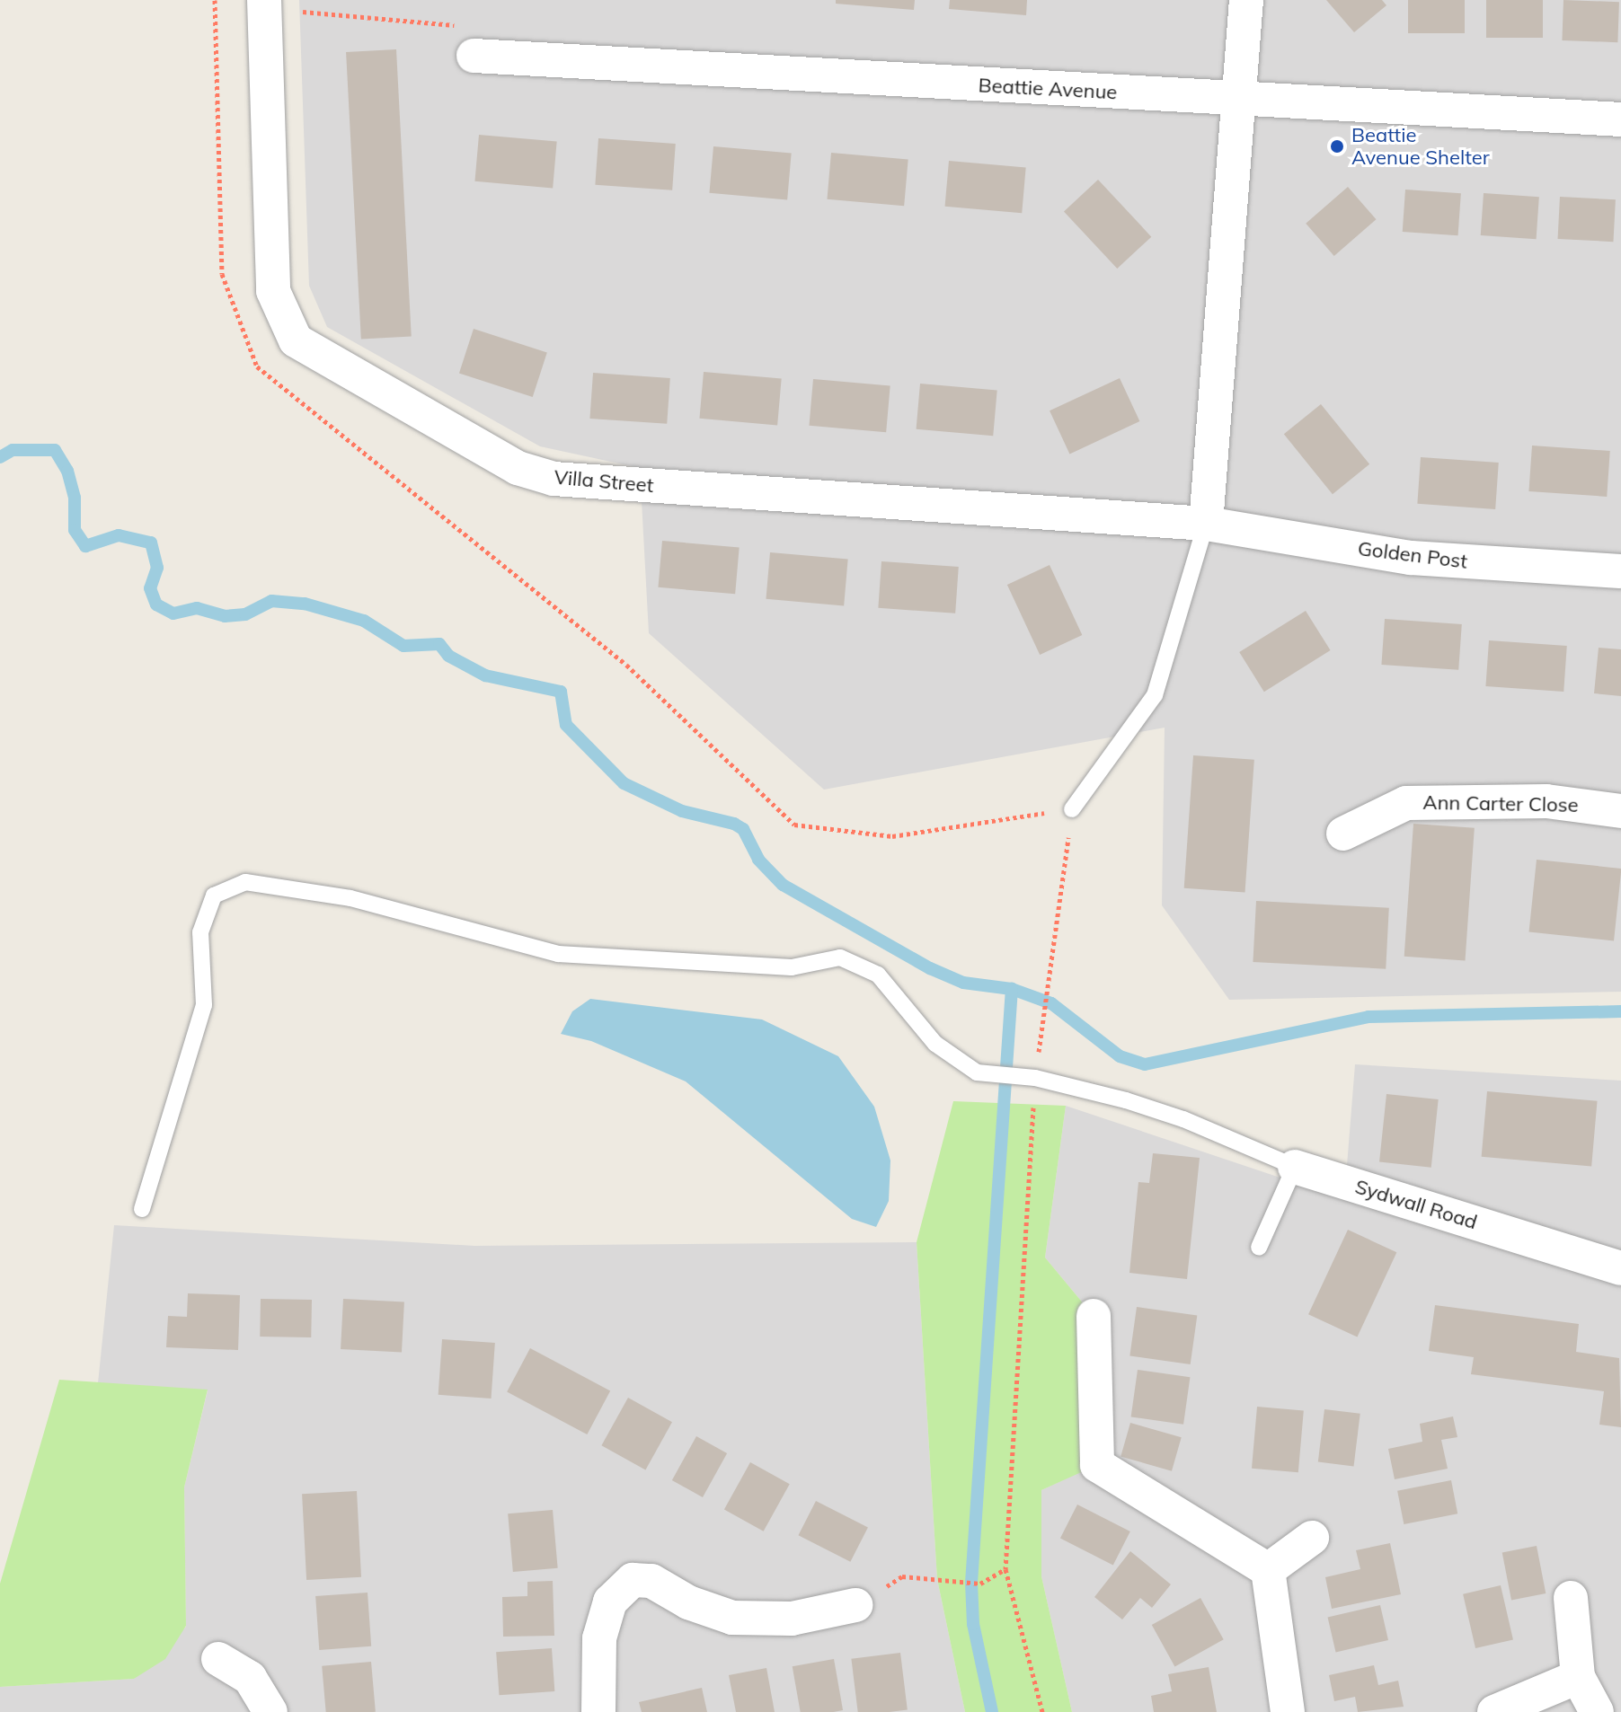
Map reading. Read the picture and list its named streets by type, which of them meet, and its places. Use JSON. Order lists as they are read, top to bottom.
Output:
{
  "streets": {
    "street": [
      "Beattie Avenue",
      "Villa Street",
      "Golden Post",
      "Ann Carter Close",
      "Sydwall Road"
    ]
  },
  "crossings": [
    ["Villa Street", "Golden Post"]
  ],
  "places": ["Beattie Avenue Shelter"]
}
